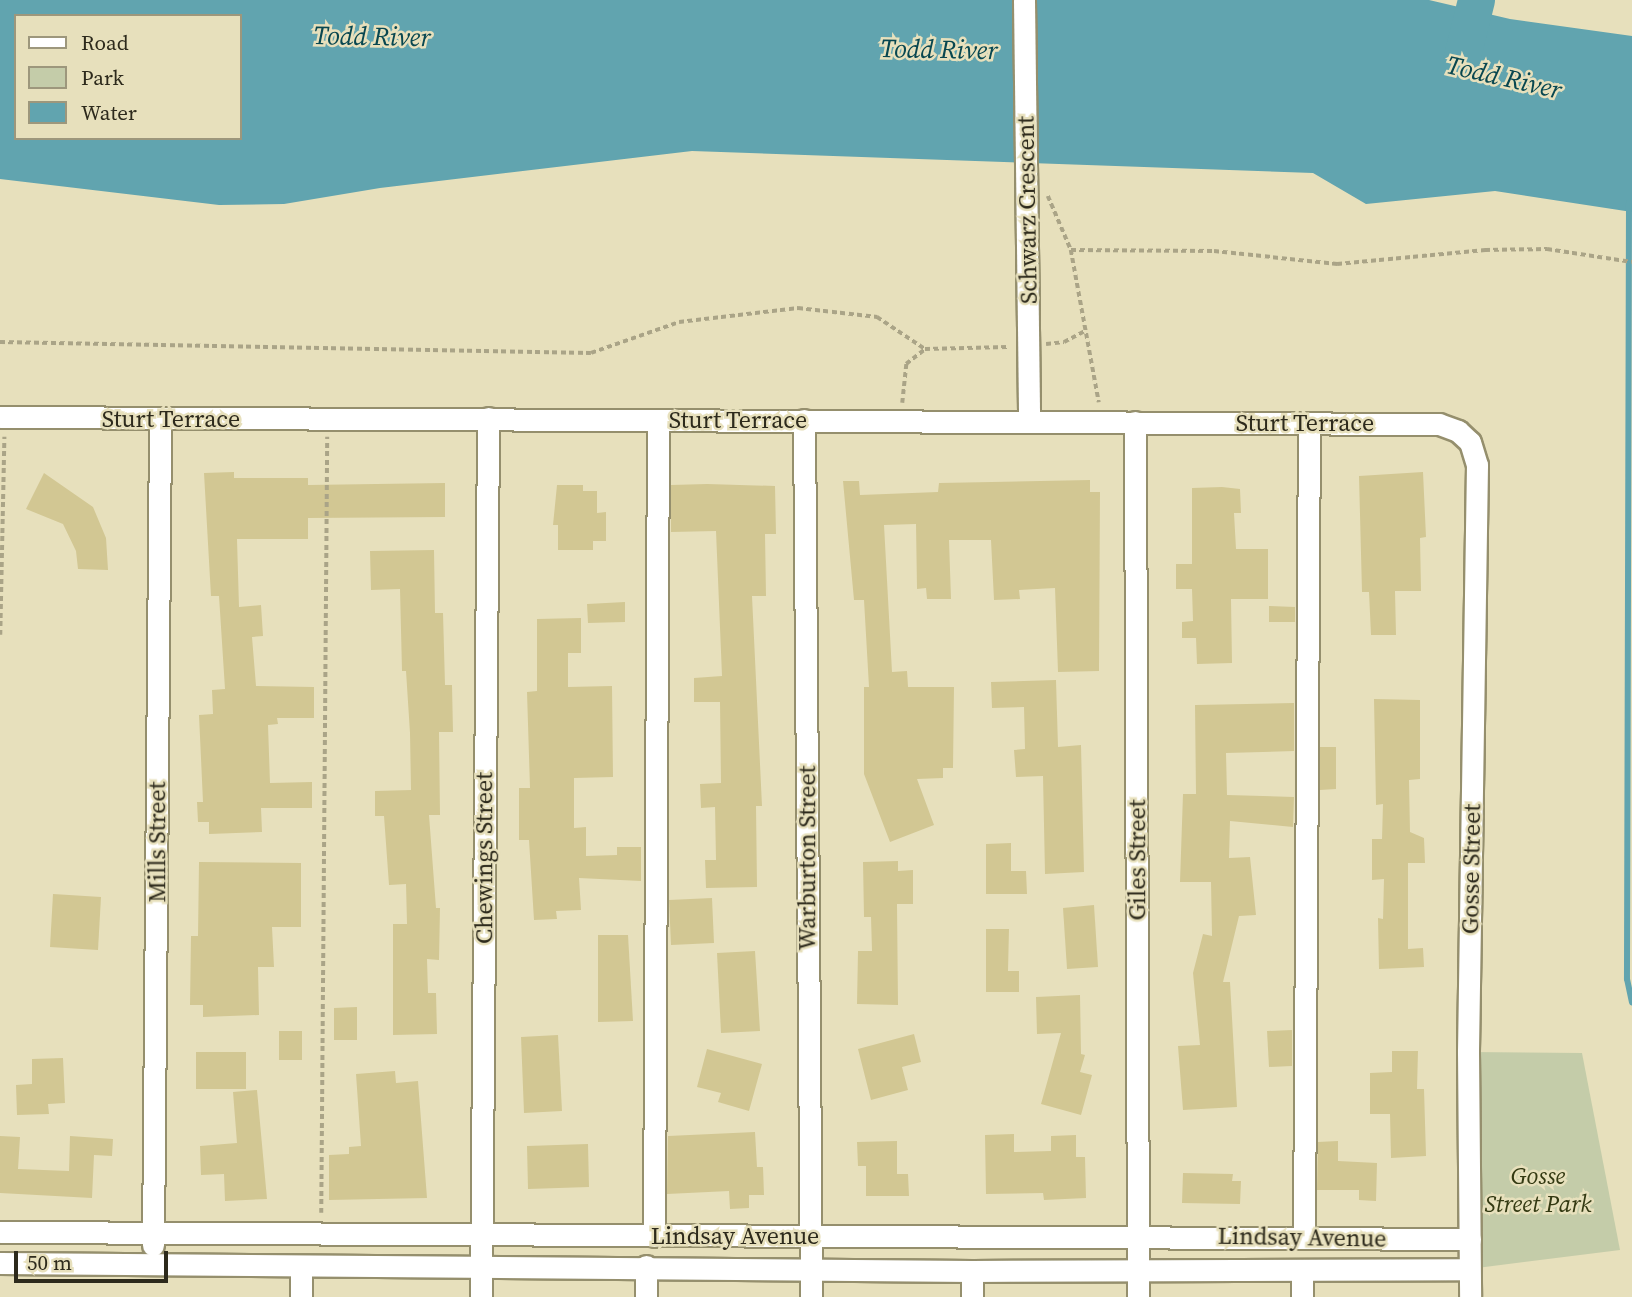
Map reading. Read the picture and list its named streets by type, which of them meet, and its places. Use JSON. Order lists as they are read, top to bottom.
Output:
{
  "streets": {
    "street": [
      "Schwarz Crescent",
      "Sturt Terrace",
      "Mills Street",
      "Chewings Street",
      "Warburton Street",
      "Giles Street",
      "Gosse Street",
      "Lindsay Avenue"
    ]
  },
  "crossings": [
    ["Schwarz Crescent", "Sturt Terrace"],
    ["Sturt Terrace", "Mills Street"],
    ["Sturt Terrace", "Chewings Street"],
    ["Sturt Terrace", "Warburton Street"],
    ["Sturt Terrace", "Giles Street"],
    ["Sturt Terrace", "Gosse Street"],
    ["Mills Street", "Lindsay Avenue"],
    ["Chewings Street", "Lindsay Avenue"],
    ["Warburton Street", "Lindsay Avenue"],
    ["Giles Street", "Lindsay Avenue"],
    ["Gosse Street", "Lindsay Avenue"]
  ],
  "water": ["Todd River"],
  "parks": ["Gosse Street Park"],
  "legend": ["Road", "Park", "Water"],
  "scale_bar": "50 m"
}
